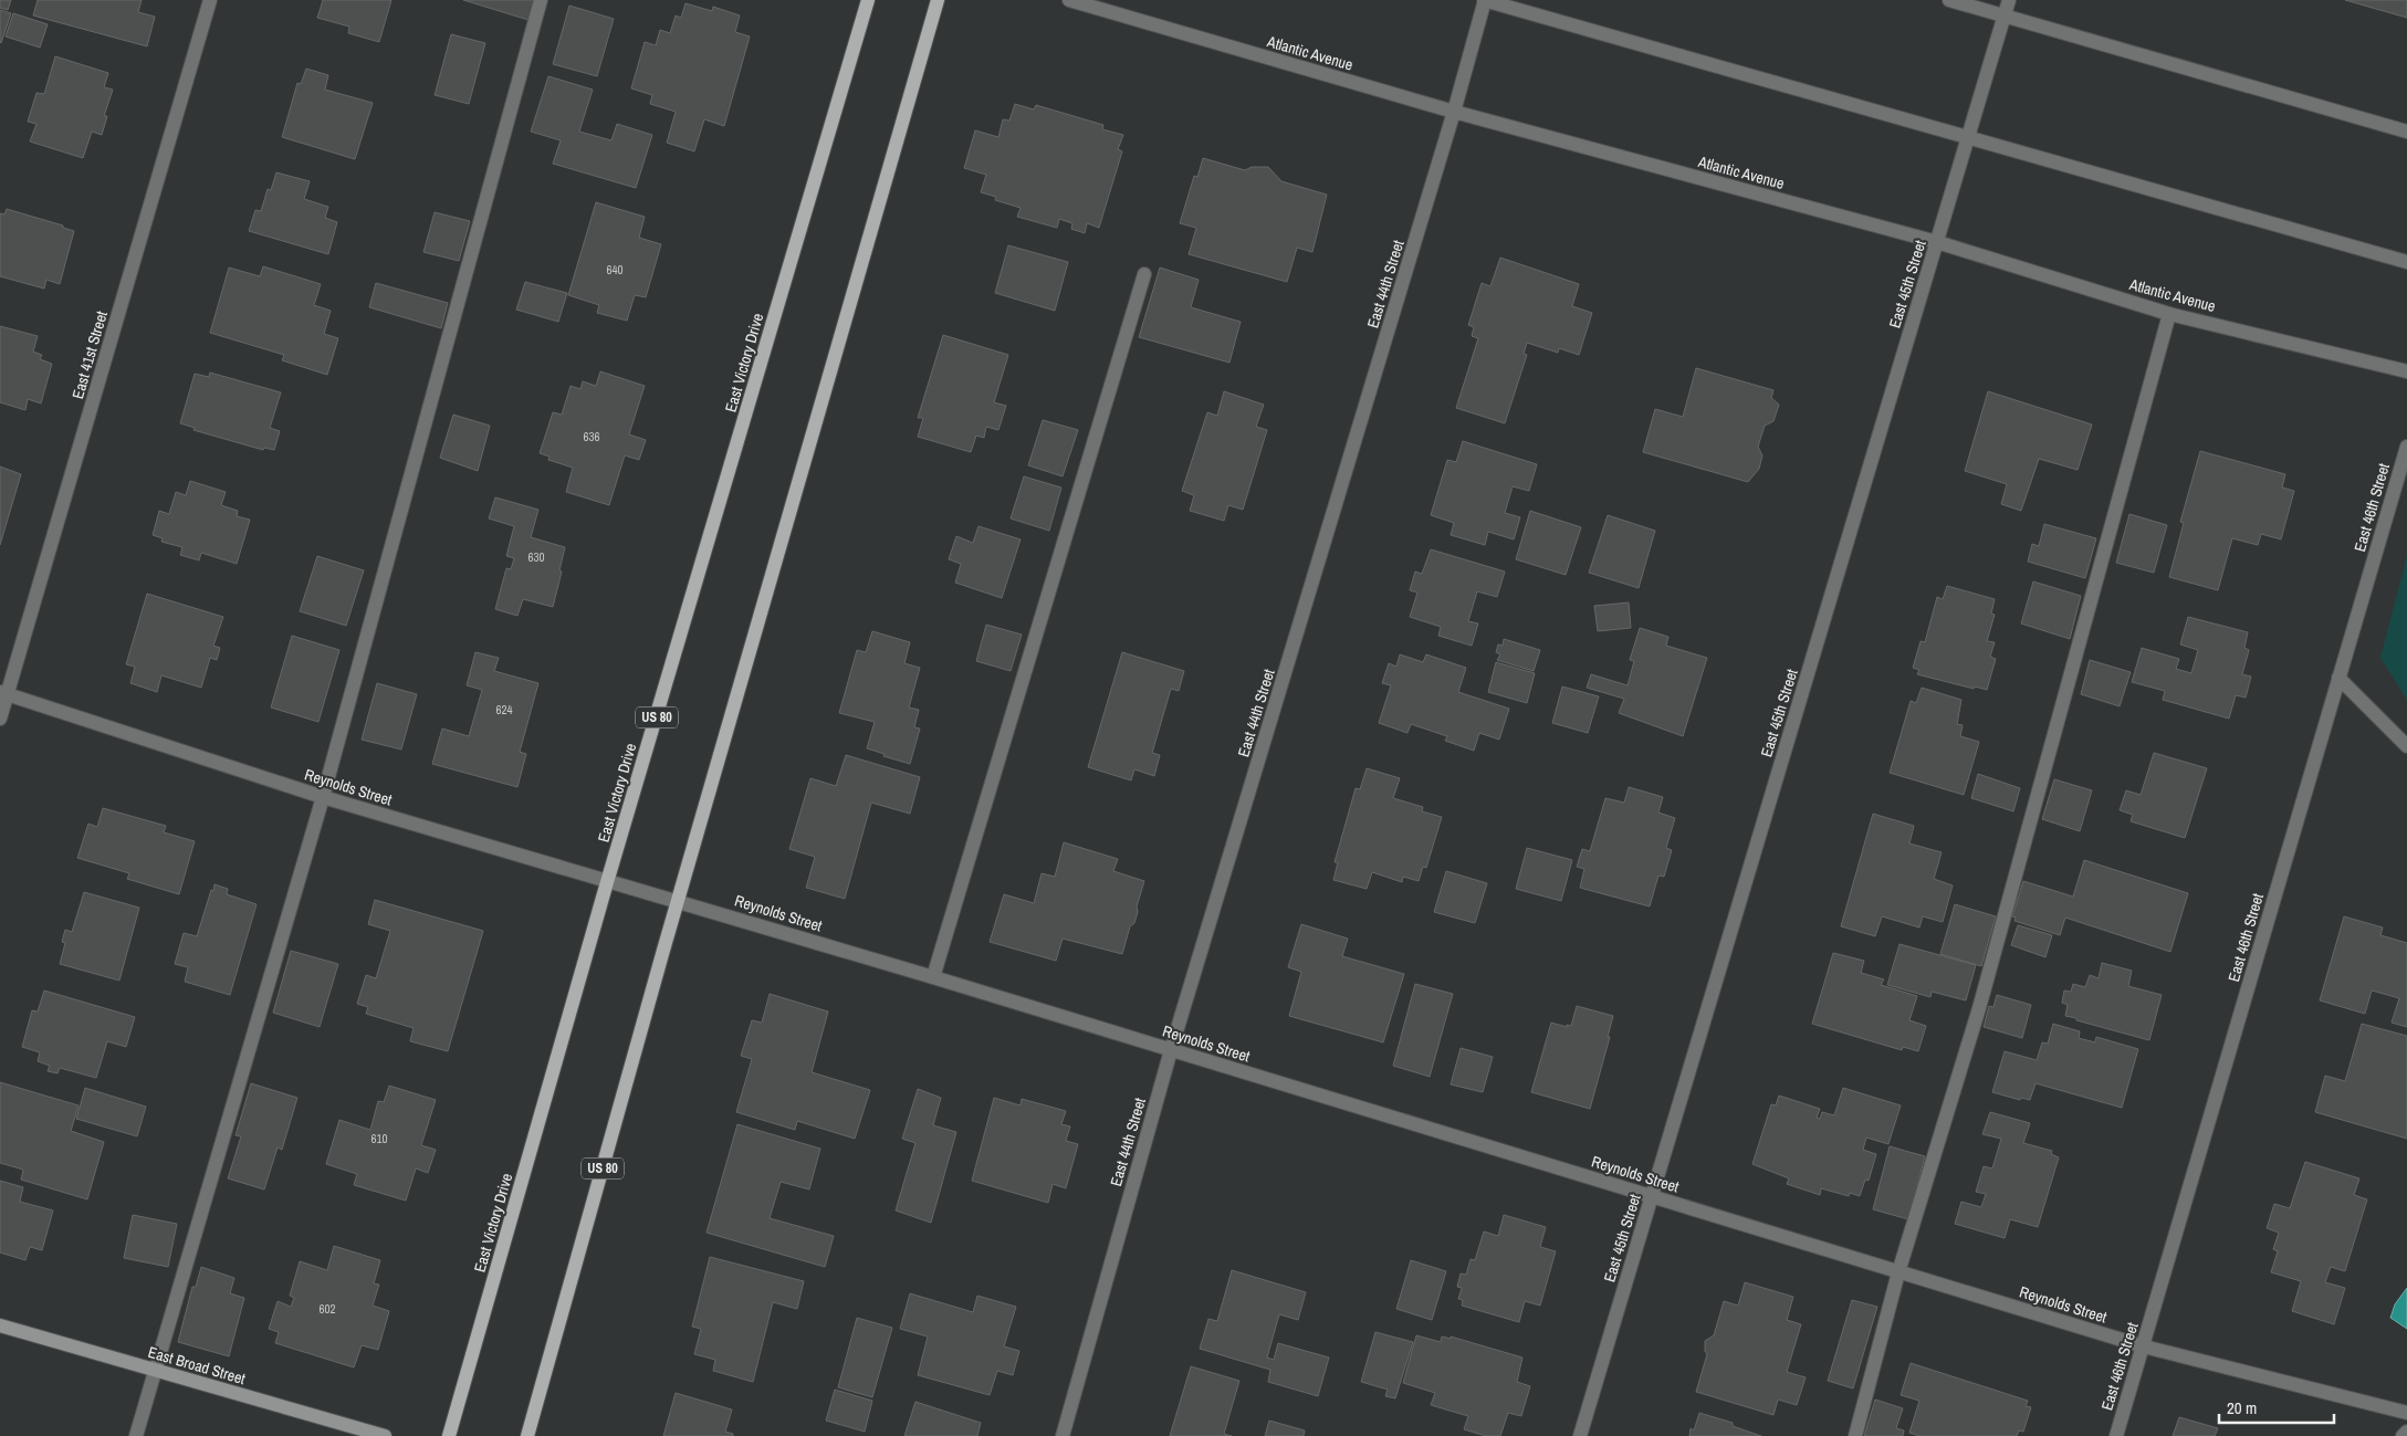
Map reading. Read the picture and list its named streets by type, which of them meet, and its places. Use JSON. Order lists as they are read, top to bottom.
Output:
{
  "streets": {
    "main road": ["East Victory Drive", "US 80", "East Broad Street"],
    "street": [
      "Atlantic Avenue",
      "East 44th Street",
      "East 45th Street",
      "East 41st Street",
      "East 46th Street",
      "Reynolds Street"
    ]
  },
  "crossings": [
    ["Atlantic Avenue", "East 44th Street"],
    ["Atlantic Avenue", "East 45th Street"],
    ["East 44th Street", "Reynolds Street"],
    ["East 45th Street", "Reynolds Street"],
    ["East 41st Street", "Reynolds Street"],
    ["East Victory Drive", "Reynolds Street"],
    ["East 46th Street", "Reynolds Street"],
    ["US 80", "Reynolds Street"]
  ],
  "house_numbers": [
    "640",
    "636",
    "630",
    "624",
    "610",
    "602"
  ],
  "scale_bar": "20 m"
}
